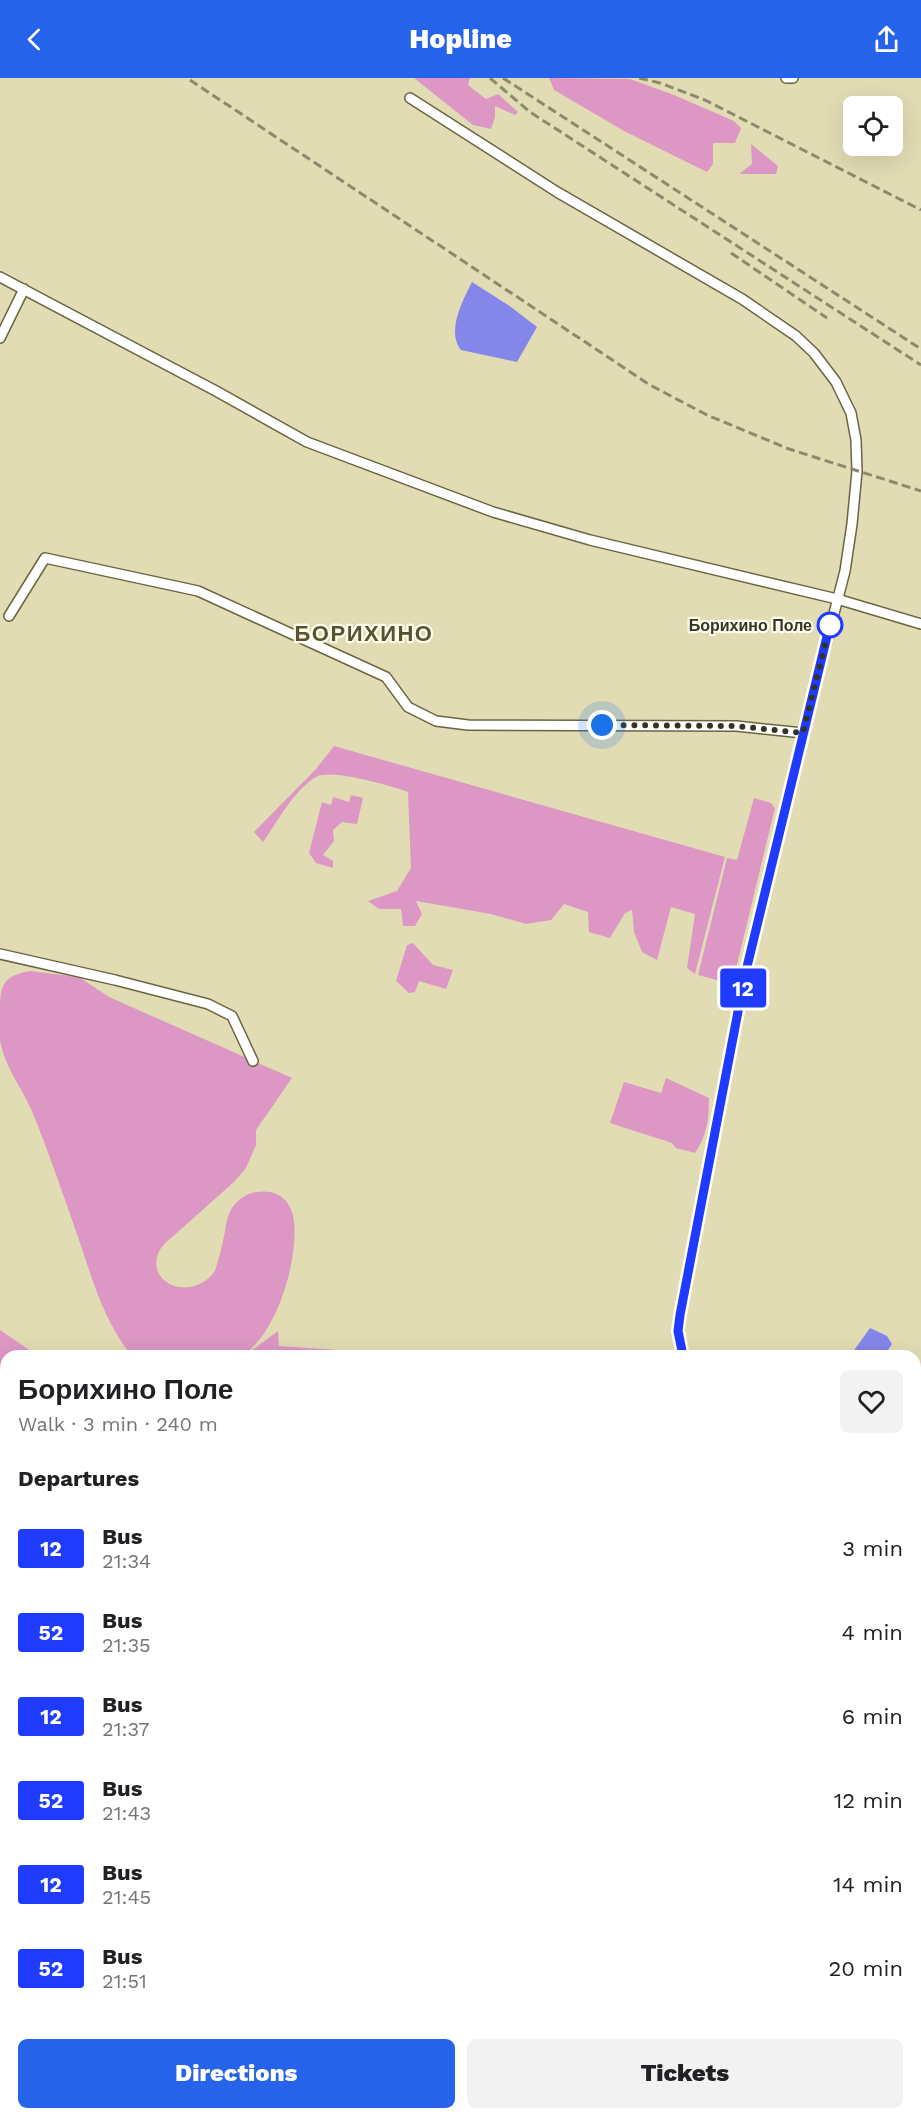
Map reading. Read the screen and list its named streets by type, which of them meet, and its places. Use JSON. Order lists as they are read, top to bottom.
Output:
{
  "districts": ["БОРИХИНО"],
  "places": ["Борихино Поле"],
  "lines": ["bus line 12"],
  "page": {
    "header": "Hopline",
    "on_map": "12",
    "heading": [
      ["Борихино Поле", "Walk · 3 min · 240 m"],
      "Departures"
    ],
    "list": [
      {
        "mark": "12",
        "name": "Bus",
        "note": "21:34",
        "value": "3 min"
      },
      {
        "mark": "52",
        "name": "Bus",
        "note": "21:35",
        "value": "4 min"
      },
      {
        "mark": "12",
        "name": "Bus",
        "note": "21:37",
        "value": "6 min"
      },
      {
        "mark": "52",
        "name": "Bus",
        "note": "21:43",
        "value": "12 min"
      },
      {
        "mark": "12",
        "name": "Bus",
        "note": "21:45",
        "value": "14 min"
      },
      {
        "mark": "52",
        "name": "Bus",
        "note": "21:51",
        "value": "20 min"
      }
    ],
    "buttons": ["Directions", "Tickets"]
  }
}
